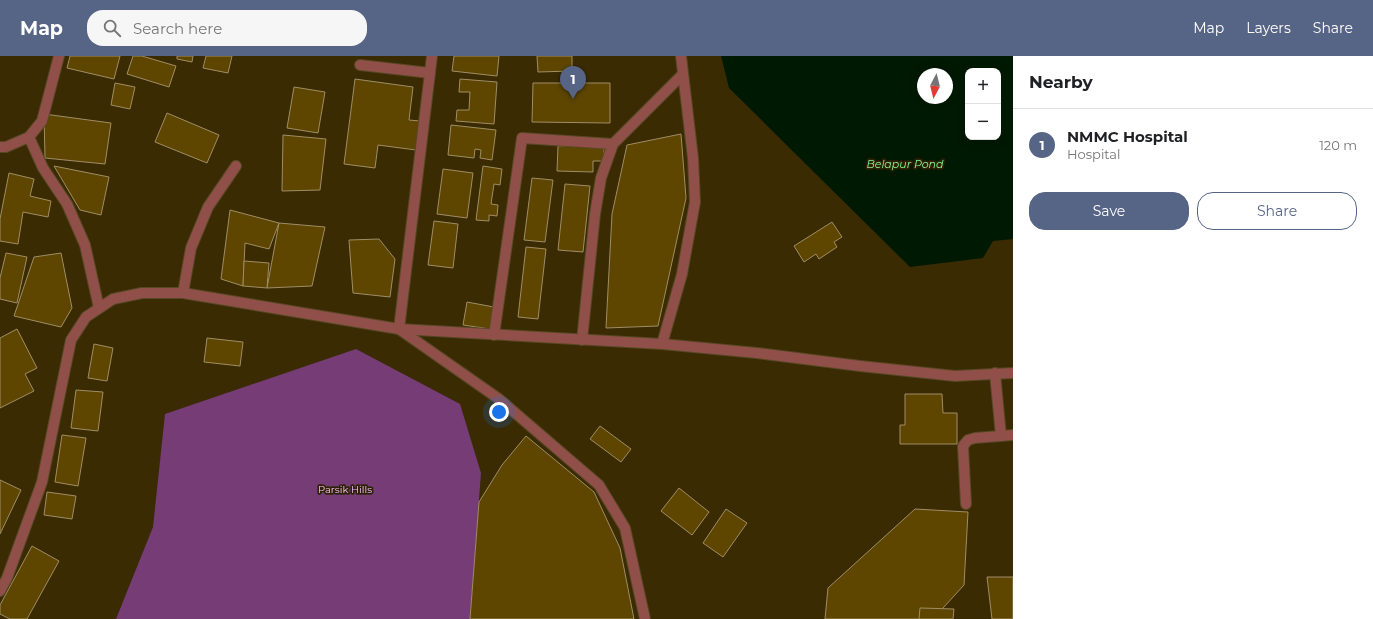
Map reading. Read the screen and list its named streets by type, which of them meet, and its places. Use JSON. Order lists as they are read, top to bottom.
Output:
{
  "water": ["Belapur Pond"],
  "parks": ["Parsik Hills"],
  "north": "bottom",
  "page": {
    "header": "Map",
    "search": "Search here",
    "nav": ["Map", "Layers", "Share"],
    "heading": "Nearby",
    "pins": "1",
    "map_buttons": ["+", "−"],
    "list": [
      {
        "mark": "1",
        "name": "NMMC Hospital",
        "note": "Hospital",
        "value": "120 m"
      }
    ],
    "buttons": ["Save", "Share"]
  }
}
